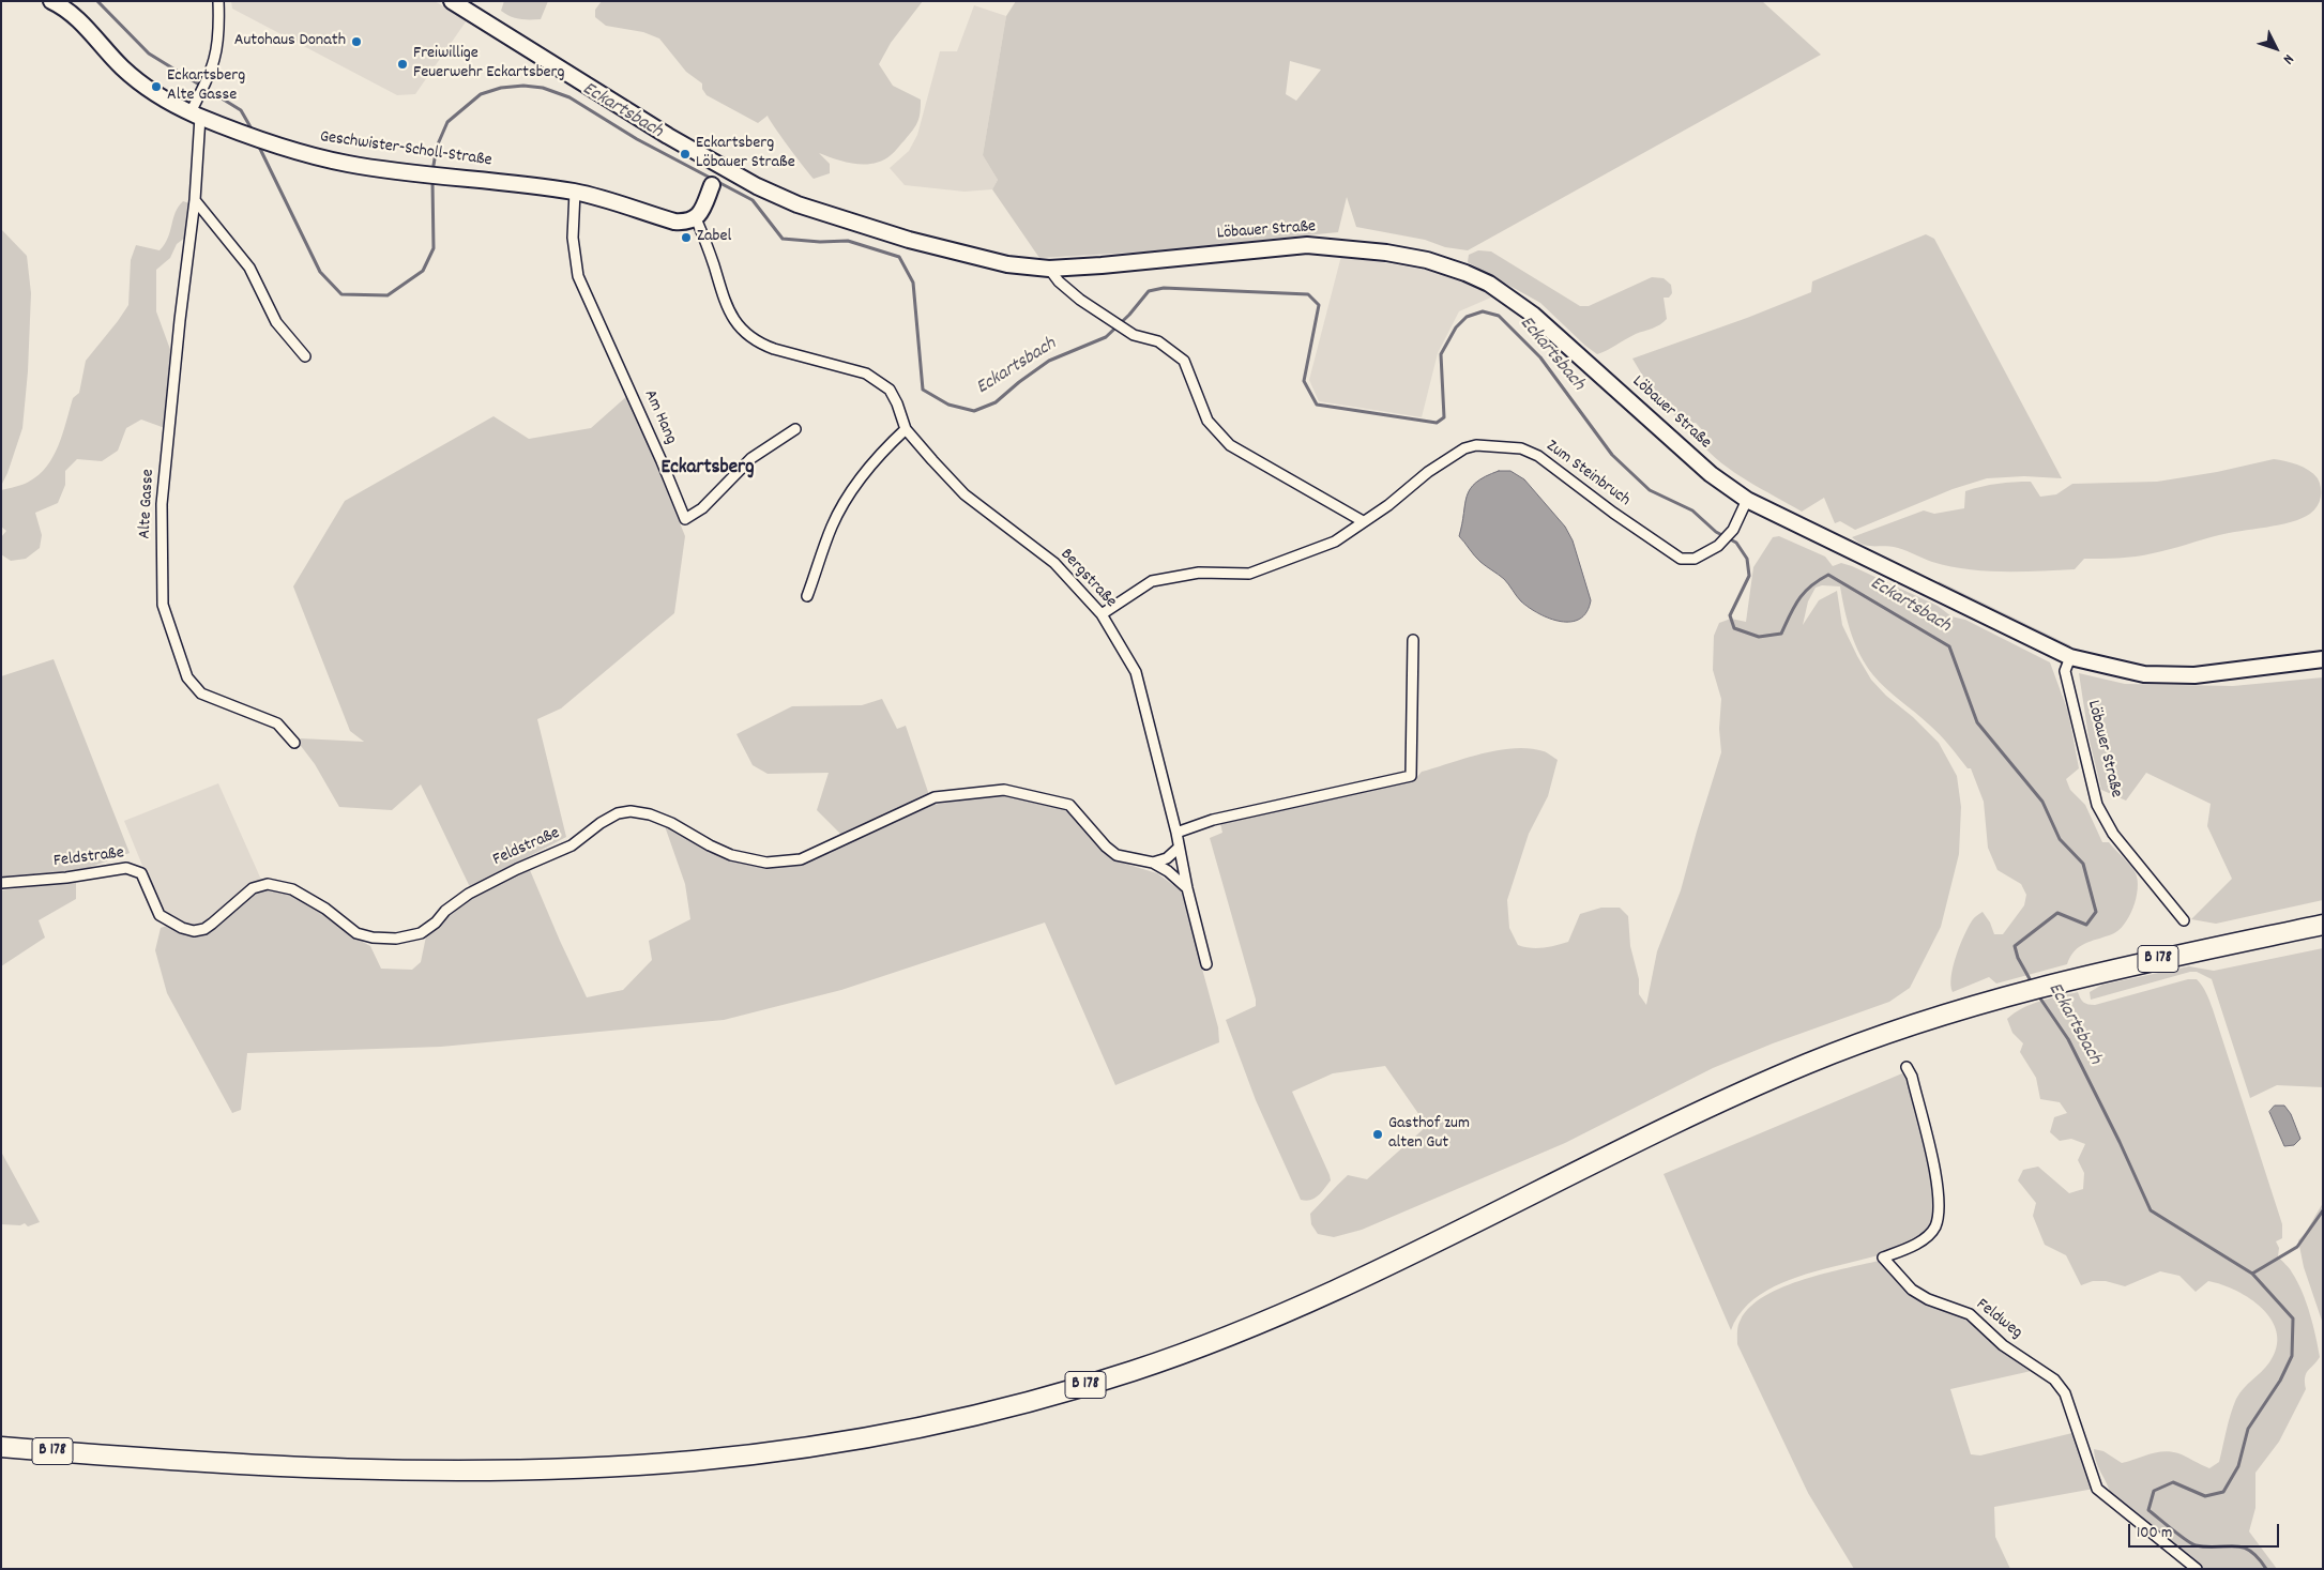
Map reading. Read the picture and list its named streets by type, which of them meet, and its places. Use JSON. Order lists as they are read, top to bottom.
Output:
{
  "streets": {
    "highway": ["B 178"],
    "main road": ["Geschwister-Scholl-Straße", "Löbauer Straße"],
    "street": [
      "Am Hang",
      "Zum Steinbruch",
      "Alte Gasse",
      "Bergstraße",
      "Feldstraße",
      "Feldweg"
    ]
  },
  "crossings": [
    ["Geschwister-Scholl-Straße", "Am Hang"],
    ["Geschwister-Scholl-Straße", "Alte Gasse"],
    ["Geschwister-Scholl-Straße", "Bergstraße"],
    ["Löbauer Straße", "Zum Steinbruch"],
    ["Zum Steinbruch", "Bergstraße"],
    ["Bergstraße", "Feldstraße"]
  ],
  "districts": ["Eckartsberg"],
  "water": ["Eckartsbach"],
  "places": [
    "Autohaus Donath",
    "Freiwillige Feuerwehr Eckartsberg",
    "Eckartsberg Alte Gasse",
    "Eckartsberg Löbauer Straße",
    "Zabel",
    "Gasthof zum alten Gut"
  ],
  "scale_bar": "100 m",
  "north": "bottom right"
}
